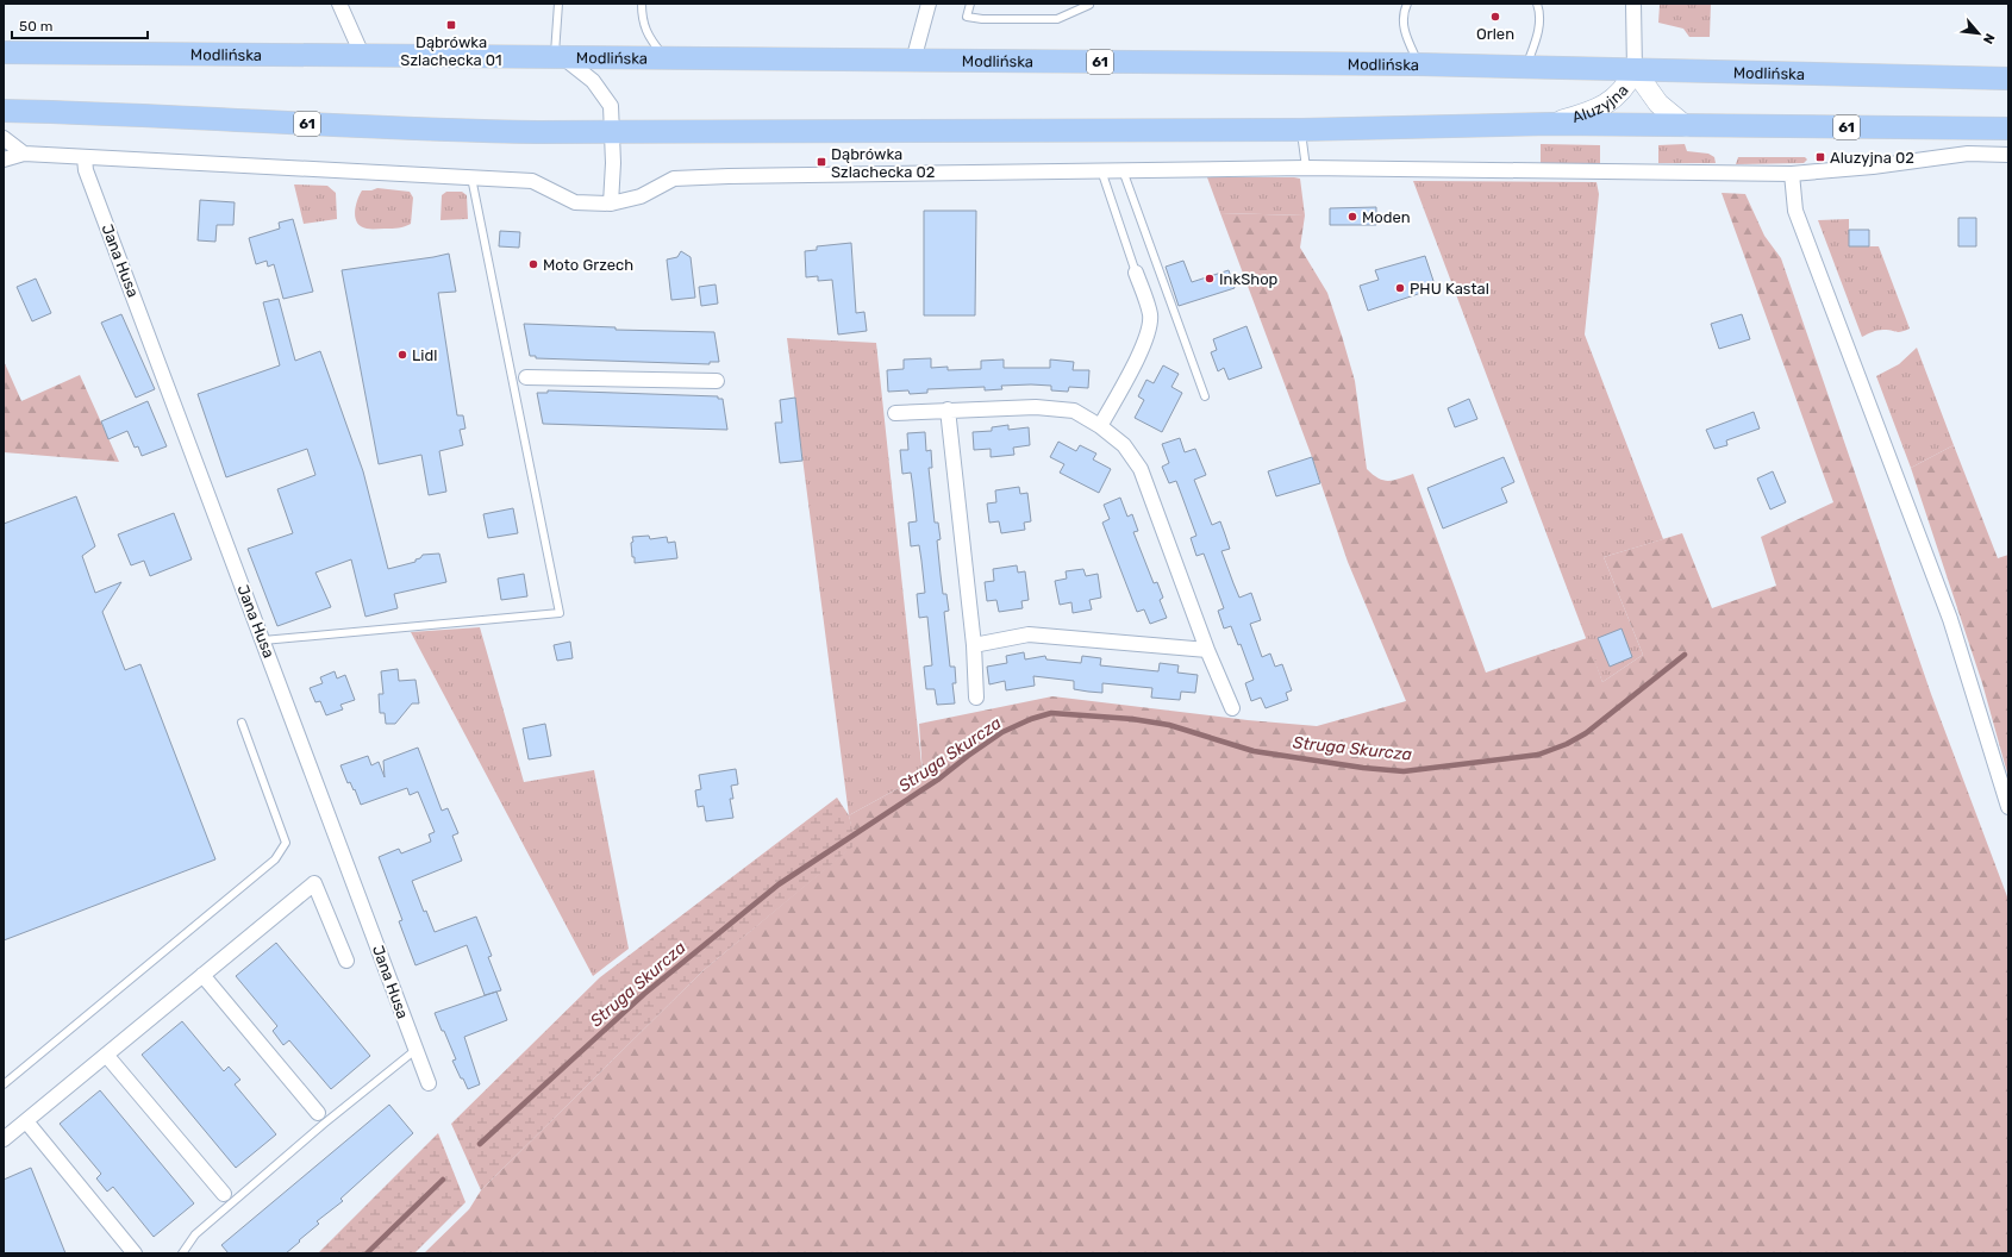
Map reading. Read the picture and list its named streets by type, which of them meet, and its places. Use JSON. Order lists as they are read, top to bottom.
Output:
{
  "streets": {
    "main road": ["Modlińska", "61"],
    "street": ["Aluzyjna", "Jana Husa"]
  },
  "crossings": [
    ["Modlińska", "Aluzyjna"],
    ["61", "Aluzyjna"]
  ],
  "water": ["Struga Skurcza"],
  "places": {
    "other": [
      "Orlen",
      "Moden",
      "Moto Grzech",
      "InkShop",
      "PHU Kastal",
      "Lidl"
    ],
    "transit": ["Dąbrówka Szlachecka 01", "Aluzyjna 02", "Dąbrówka Szlachecka 02"]
  },
  "scale_bar": "50 m",
  "north": "bottom right"
}
